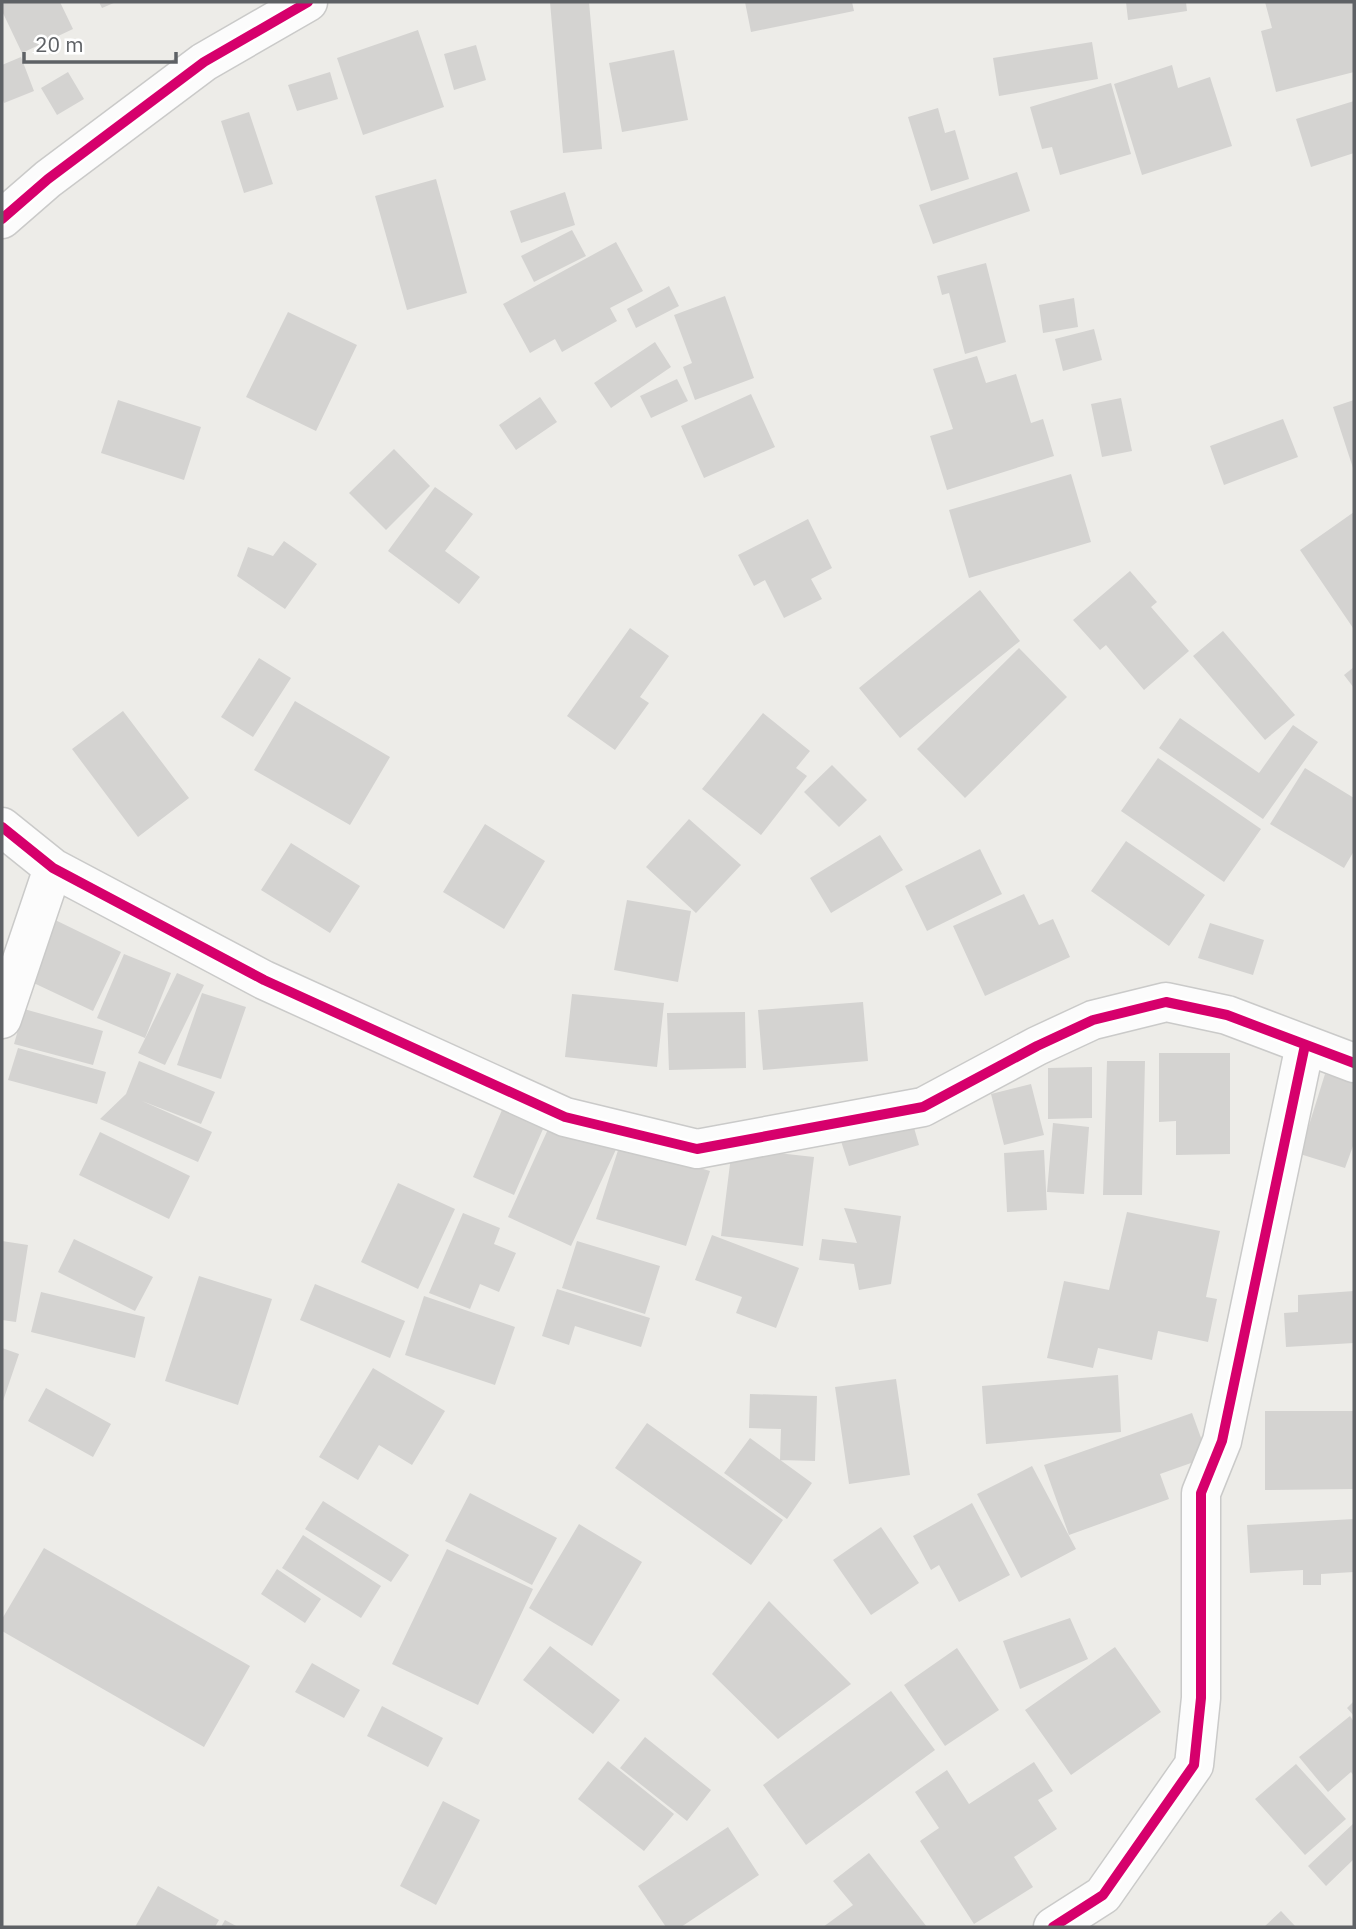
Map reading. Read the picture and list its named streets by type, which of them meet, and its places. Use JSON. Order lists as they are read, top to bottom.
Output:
{
  "scale_bar": "20 m"
}
